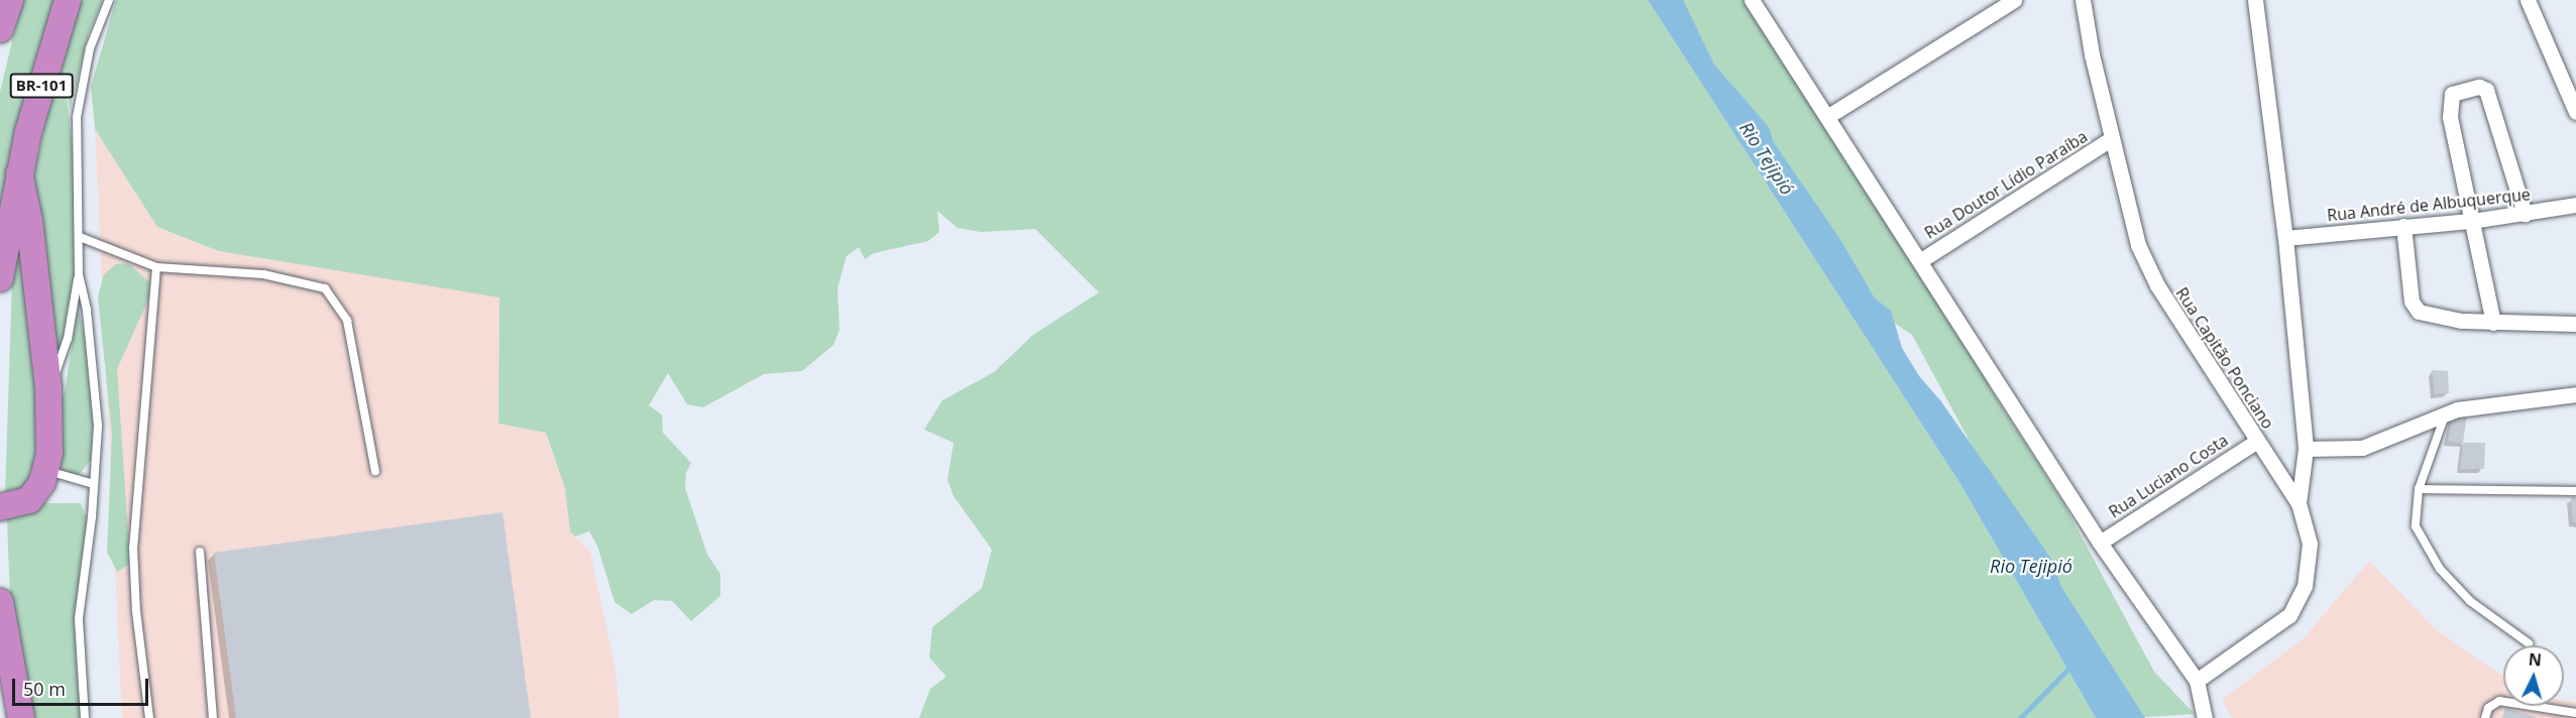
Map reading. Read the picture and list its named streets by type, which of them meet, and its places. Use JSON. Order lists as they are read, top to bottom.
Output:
{
  "streets": {
    "highway": ["BR-101"],
    "street": [
      "Rua Doutor Lídio Paraíba",
      "Rua André de Albuquerque",
      "Rua Capitão Ponciano",
      "Rua Luciano Costa"
    ]
  },
  "crossings": [
    ["Rua Doutor Lídio Paraíba", "Rua Capitão Ponciano"],
    ["Rua Capitão Ponciano", "Rua Luciano Costa"]
  ],
  "water": ["Rio Tejipió"],
  "scale_bar": "50 m",
  "north": "top"
}
